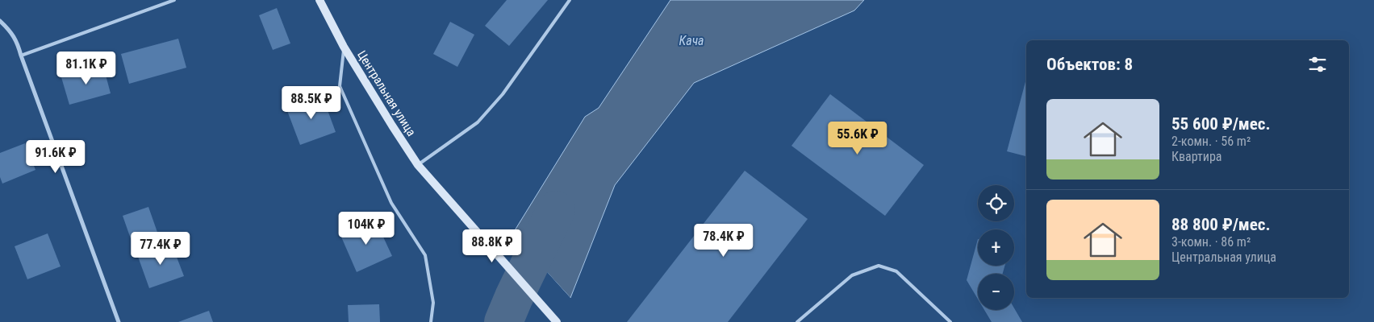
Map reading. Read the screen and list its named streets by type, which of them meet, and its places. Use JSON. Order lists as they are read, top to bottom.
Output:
{
  "streets": {
    "street": ["Центральная улица"]
  },
  "water": ["Кача"],
  "page": {
    "heading": "Объектов: 8",
    "price": [
      "81.1K ₽",
      "88.5K ₽",
      "55.6K ₽",
      "91.6K ₽",
      "104K ₽",
      "78.4K ₽",
      "88.8K ₽",
      "77.4K ₽"
    ],
    "list": [
      {
        "name": "55 600 ₽/мес.",
        "note": "2-комн. · 56 m² · Квартира"
      },
      {
        "name": "88 800 ₽/мес.",
        "note": "3-комн. · 86 m² · Центральная улица"
      }
    ],
    "map_buttons": ["+", "−"]
  }
}
